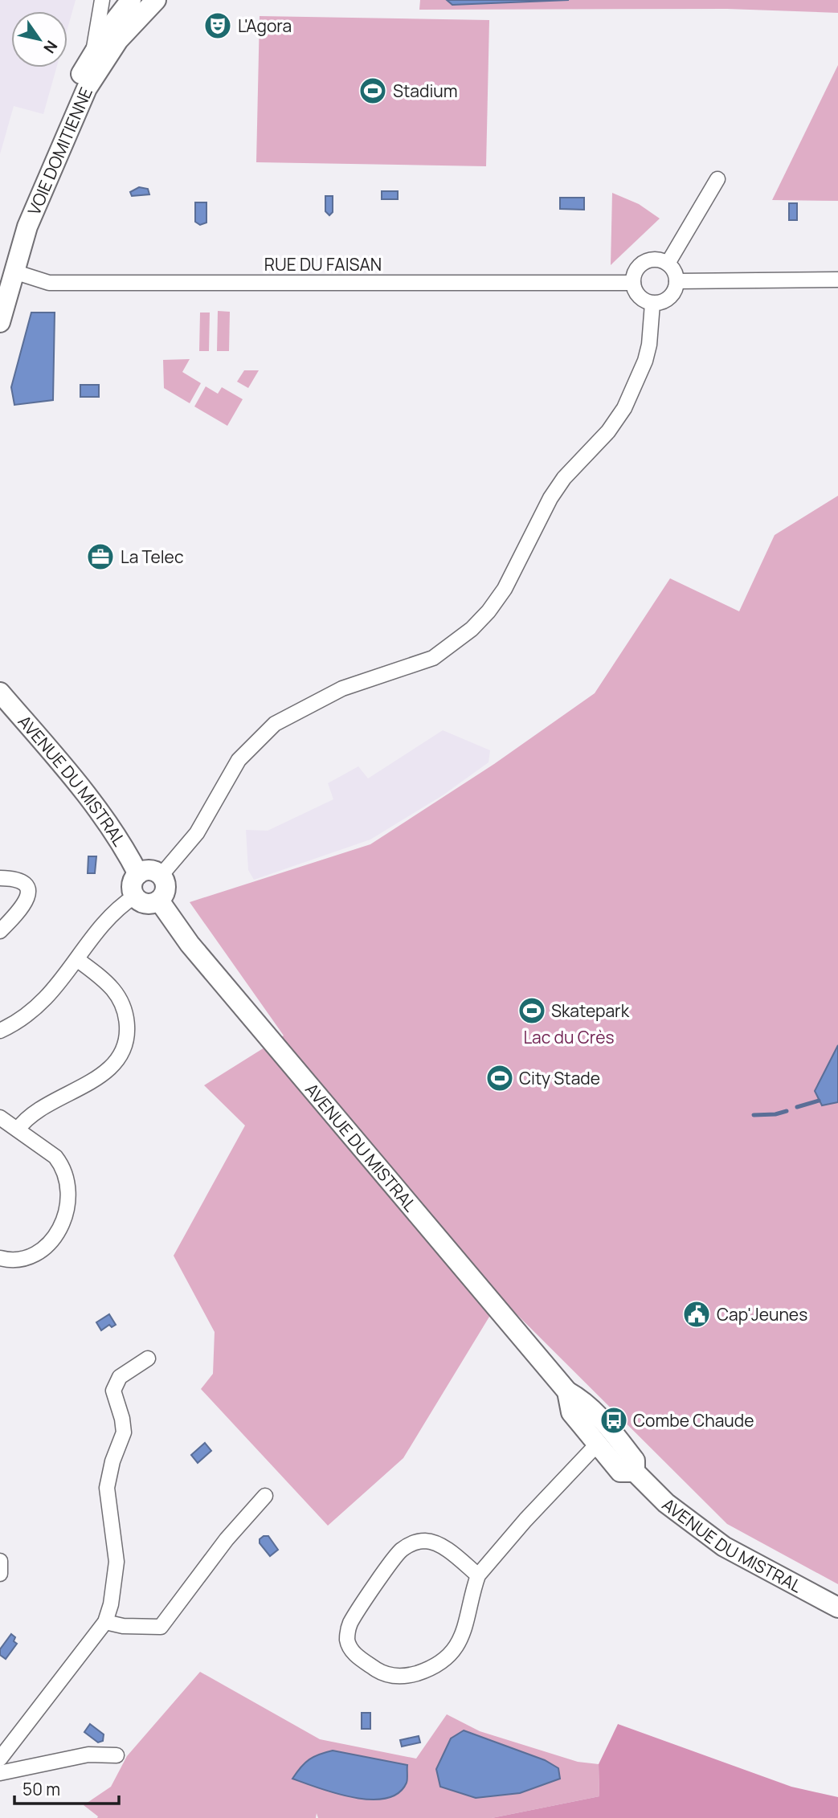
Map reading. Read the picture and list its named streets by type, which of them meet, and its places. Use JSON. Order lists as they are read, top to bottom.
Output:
{
  "streets": {
    "street": ["VOIE DOMITIENNE", "RUE DU FAISAN", "AVENUE DU MISTRAL"]
  },
  "crossings": [
    ["VOIE DOMITIENNE", "RUE DU FAISAN"]
  ],
  "parks": ["Lac du Crès"],
  "places": {
    "theatre": ["L'Agora"],
    "sports": ["Stadium", "Skatepark", "City Stade"],
    "office": ["La Telec"],
    "public building": ["Cap'Jeunes"],
    "bus stop": ["Combe Chaude"]
  },
  "scale_bar": "50 m",
  "north": "bottom right"
}
